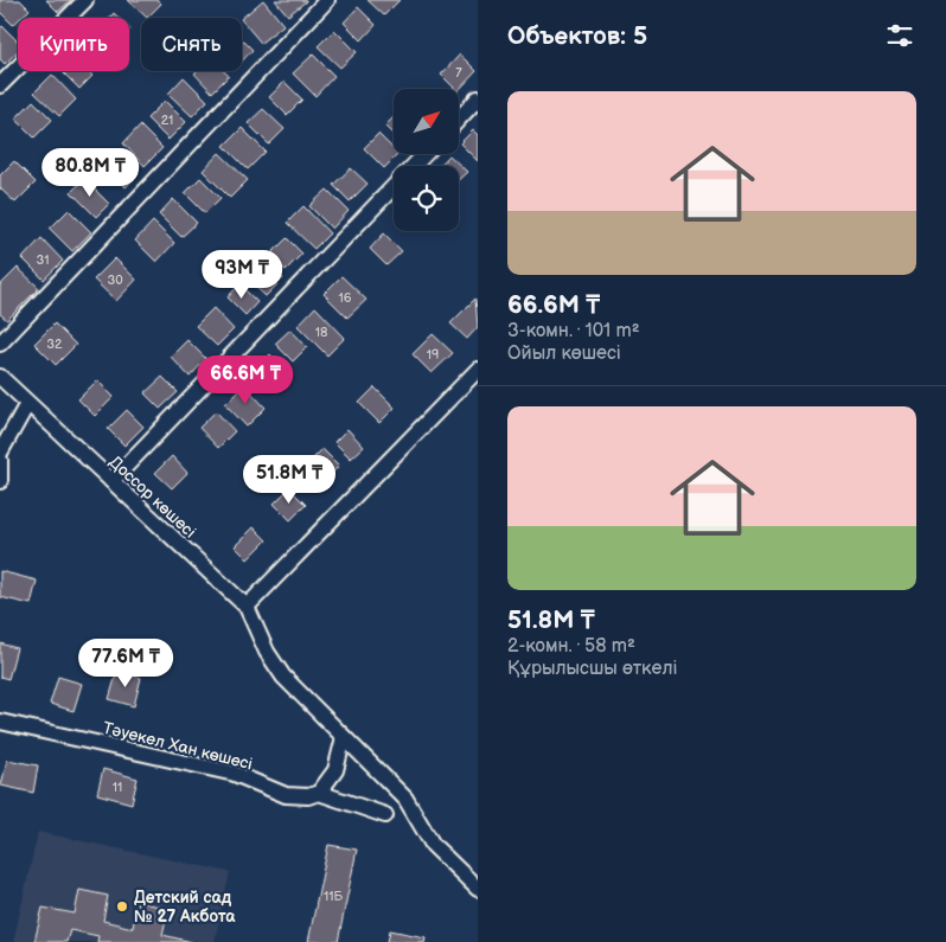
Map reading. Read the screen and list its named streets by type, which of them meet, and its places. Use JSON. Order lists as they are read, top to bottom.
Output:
{
  "streets": {
    "street": ["Доссор көшесі", "Тәуекел Хан көшесі"]
  },
  "places": ["Детский сад № 27 Акбота"],
  "house_numbers": [
    "7",
    "21",
    "31",
    "30",
    "16",
    "18",
    "32",
    "19",
    "11",
    "11Б"
  ],
  "north": "top right",
  "page": {
    "heading": "Объектов: 5",
    "chip": ["Купить", "Снять"],
    "list": [
      {
        "name": "66.6M ₸",
        "note": "3-комн. · 101 m² · Ойыл көшесі"
      },
      {
        "name": "51.8M ₸",
        "note": "2-комн. · 58 m² · Құрылысшы өткелі"
      }
    ],
    "price": [
      "80.8M ₸",
      "93M ₸",
      "66.6M ₸",
      "51.8M ₸",
      "77.6M ₸"
    ]
  }
}
